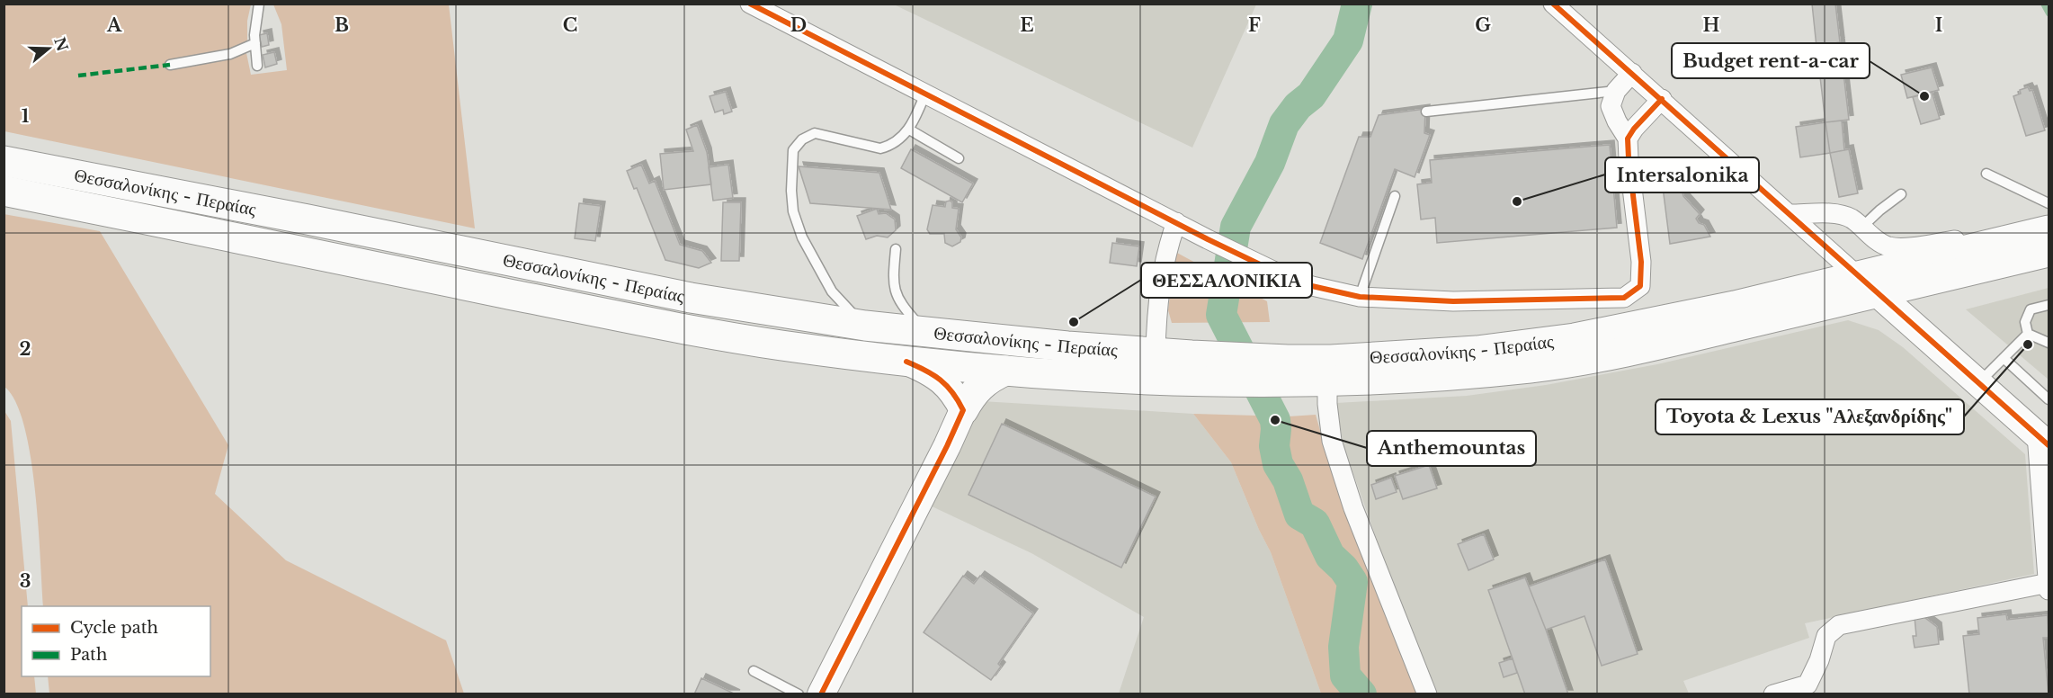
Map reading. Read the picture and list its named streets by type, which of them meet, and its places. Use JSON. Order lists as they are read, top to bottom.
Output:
{
  "streets": {
    "main road": ["Θεσσαλονίκης - Περαίας"]
  },
  "places": [
    "Budget rent-a-car",
    "Intersalonika",
    "ΘΕΣΣΑΛΟΝΙΚΙΑ",
    "Toyota & Lexus \"Αλεξανδρίδης\"",
    "Anthemountas"
  ],
  "legend": ["Cycle path", "Path"],
  "north": "right",
  "grid": {
    "columns": [
      "A",
      "B",
      "C",
      "D",
      "E",
      "F",
      "G",
      "H",
      "I"
    ],
    "rows": ["1", "2", "3"]
  }
}
